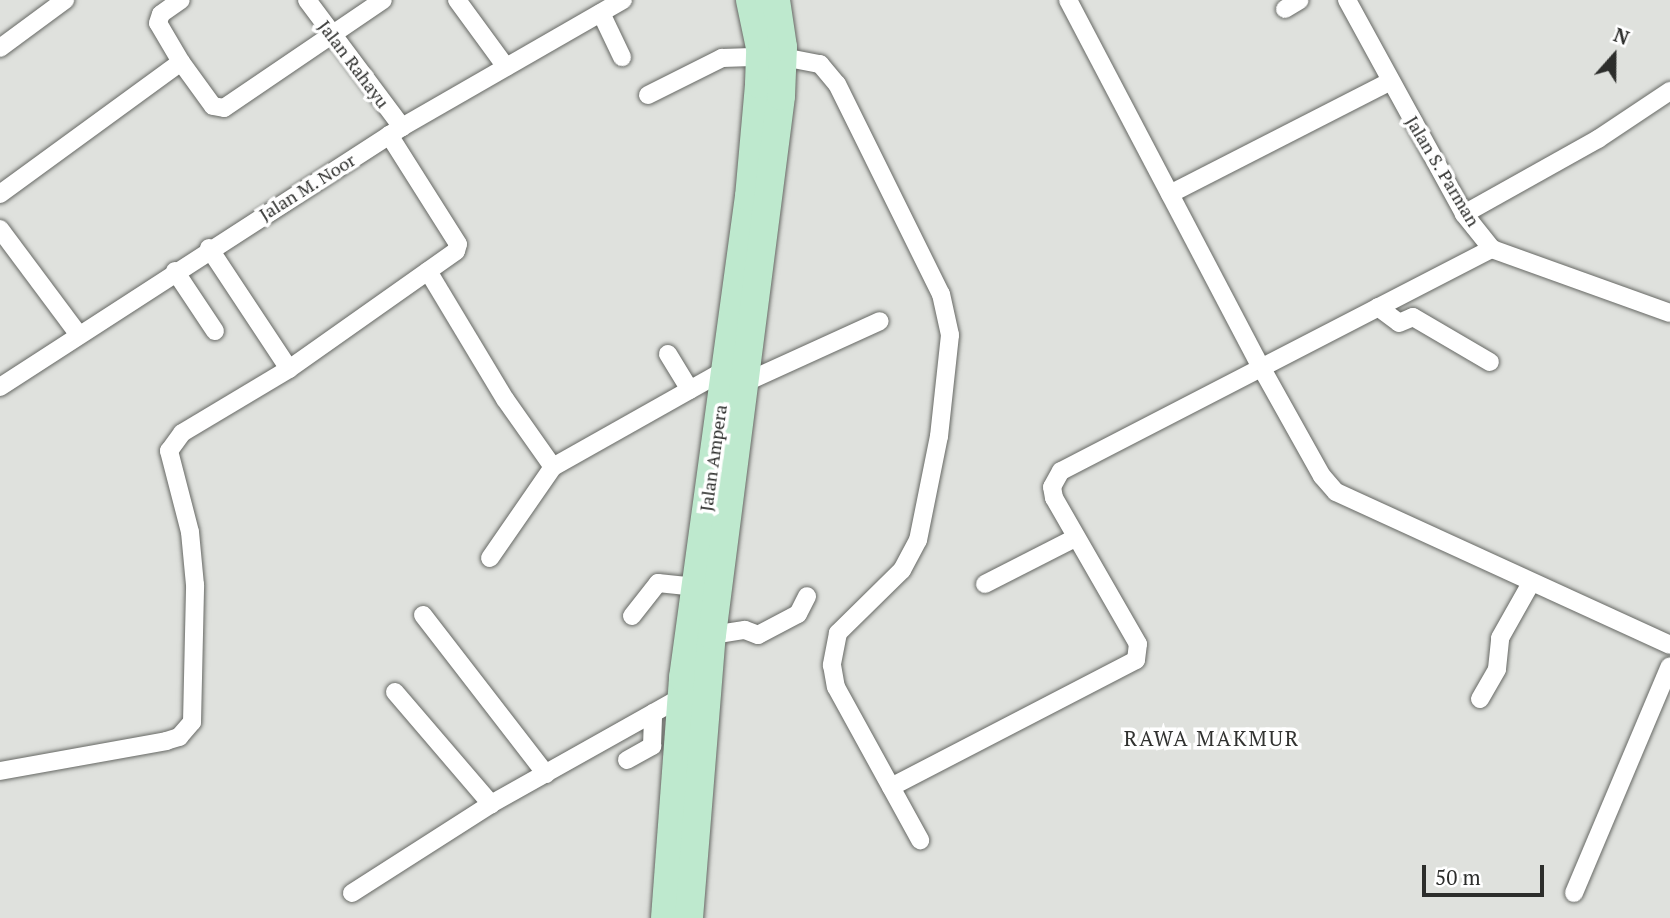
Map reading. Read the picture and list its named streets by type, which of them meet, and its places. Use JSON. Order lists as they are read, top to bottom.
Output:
{
  "streets": {
    "main road": ["Jalan Ampera"],
    "street": ["Jalan Rahayu", "Jalan S. Parman", "Jalan M. Noor"]
  },
  "crossings": [
    ["Jalan Rahayu", "Jalan M. Noor"]
  ],
  "districts": ["RAWA MAKMUR"],
  "scale_bar": "50 m",
  "north": "top"
}
